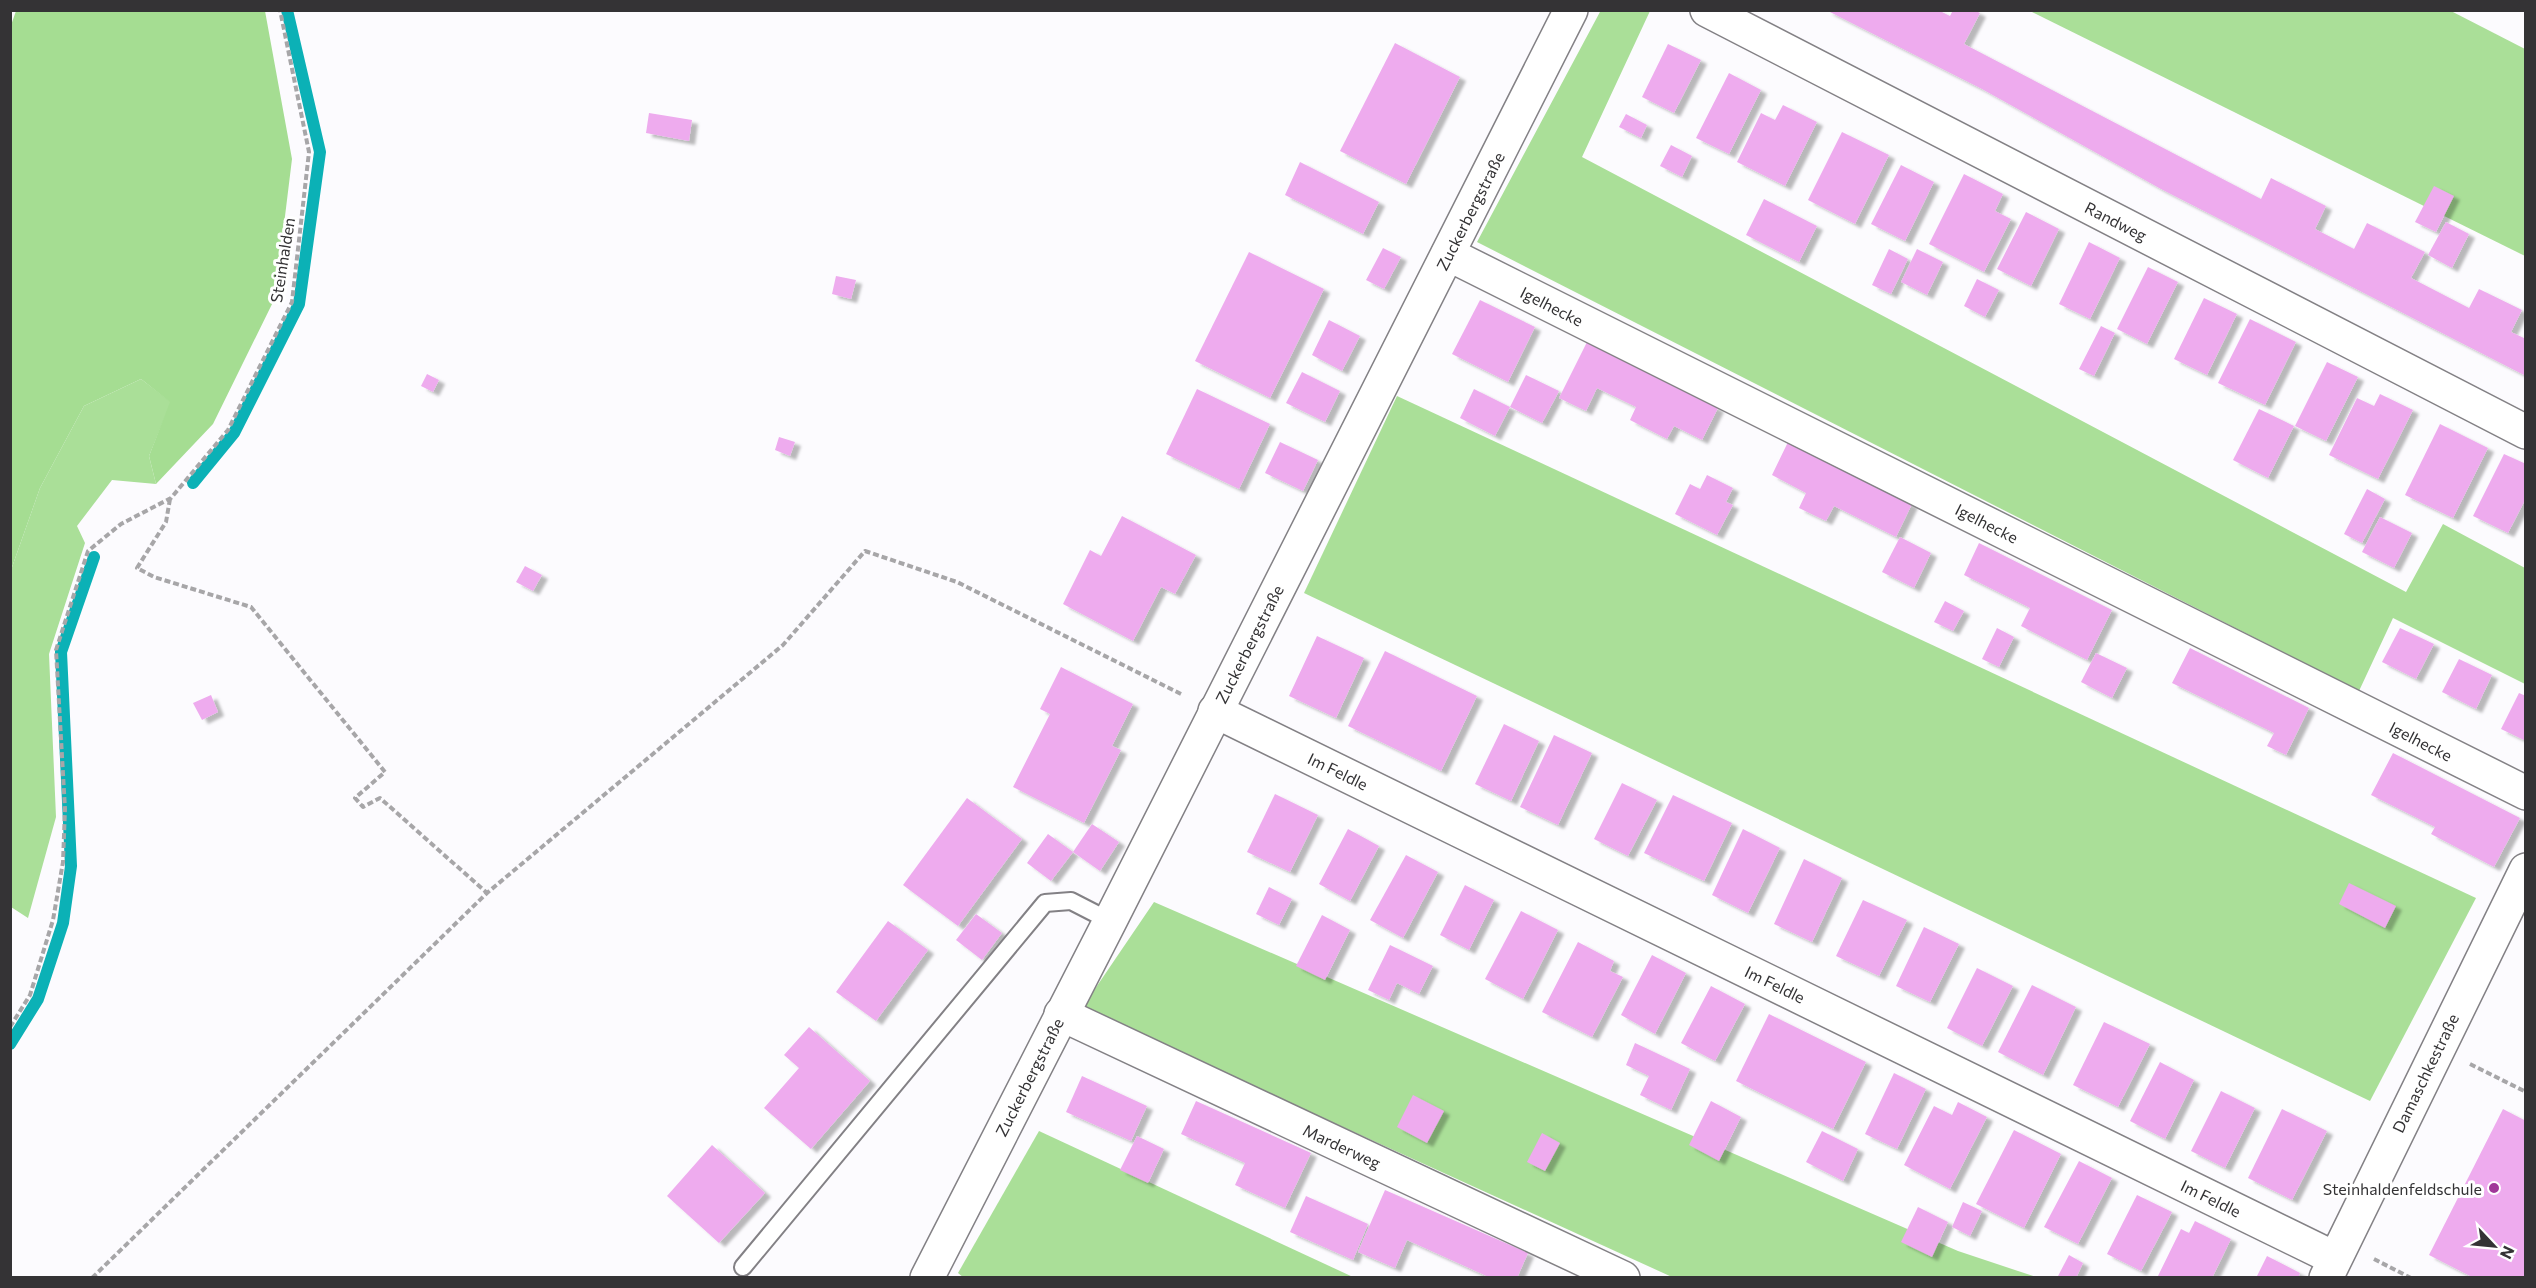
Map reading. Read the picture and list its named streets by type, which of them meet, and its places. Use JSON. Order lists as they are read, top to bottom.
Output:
{
  "streets": {
    "street": [
      "Zuckerbergstraße",
      "Randweg",
      "Igelhecke",
      "Im Feldle",
      "Damaschkestraße",
      "Marderweg"
    ],
    "path": ["Steinhalden"]
  },
  "crossings": [
    ["Zuckerbergstraße", "Igelhecke"],
    ["Zuckerbergstraße", "Im Feldle"],
    ["Zuckerbergstraße", "Marderweg"],
    ["Im Feldle", "Damaschkestraße"]
  ],
  "places": ["Steinhaldenfeldschule"],
  "north": "bottom right"
}
